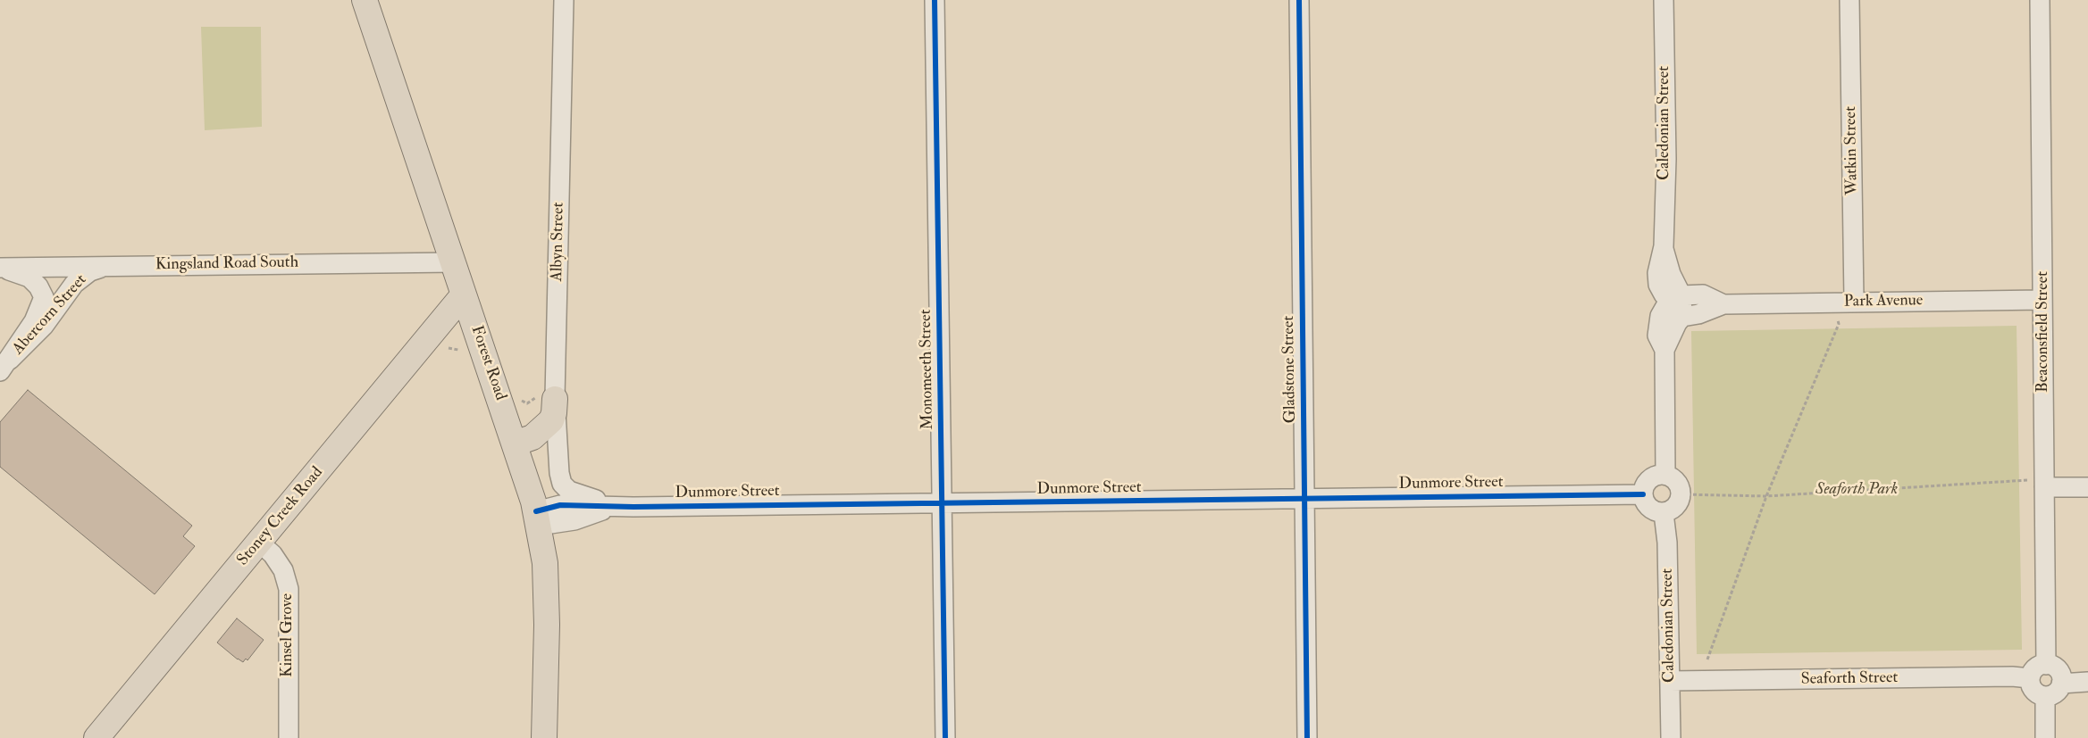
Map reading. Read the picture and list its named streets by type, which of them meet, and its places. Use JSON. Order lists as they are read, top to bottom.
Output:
{
  "streets": {
    "main road": ["Forest Road", "Stoney Creek Road"],
    "street": [
      "Caledonian Street",
      "Watkin Street",
      "Albyn Street",
      "Kingsland Road South",
      "Park Avenue",
      "Abercorn Street",
      "Beaconsfield Street",
      "Monomeeth Street",
      "Gladstone Street",
      "Dunmore Street",
      "Kinsel Grove",
      "Seaforth Street"
    ]
  },
  "crossings": [
    ["Caledonian Street", "Park Avenue"],
    ["Caledonian Street", "Dunmore Street"],
    ["Caledonian Street", "Seaforth Street"],
    ["Watkin Street", "Park Avenue"],
    ["Albyn Street", "Dunmore Street"],
    ["Kingsland Road South", "Abercorn Street"],
    ["Kingsland Road South", "Forest Road"],
    ["Park Avenue", "Beaconsfield Street"],
    ["Beaconsfield Street", "Seaforth Street"],
    ["Forest Road", "Dunmore Street"],
    ["Forest Road", "Stoney Creek Road"],
    ["Monomeeth Street", "Dunmore Street"],
    ["Gladstone Street", "Dunmore Street"],
    ["Stoney Creek Road", "Kinsel Grove"]
  ],
  "parks": ["Seaforth Park"]
}
